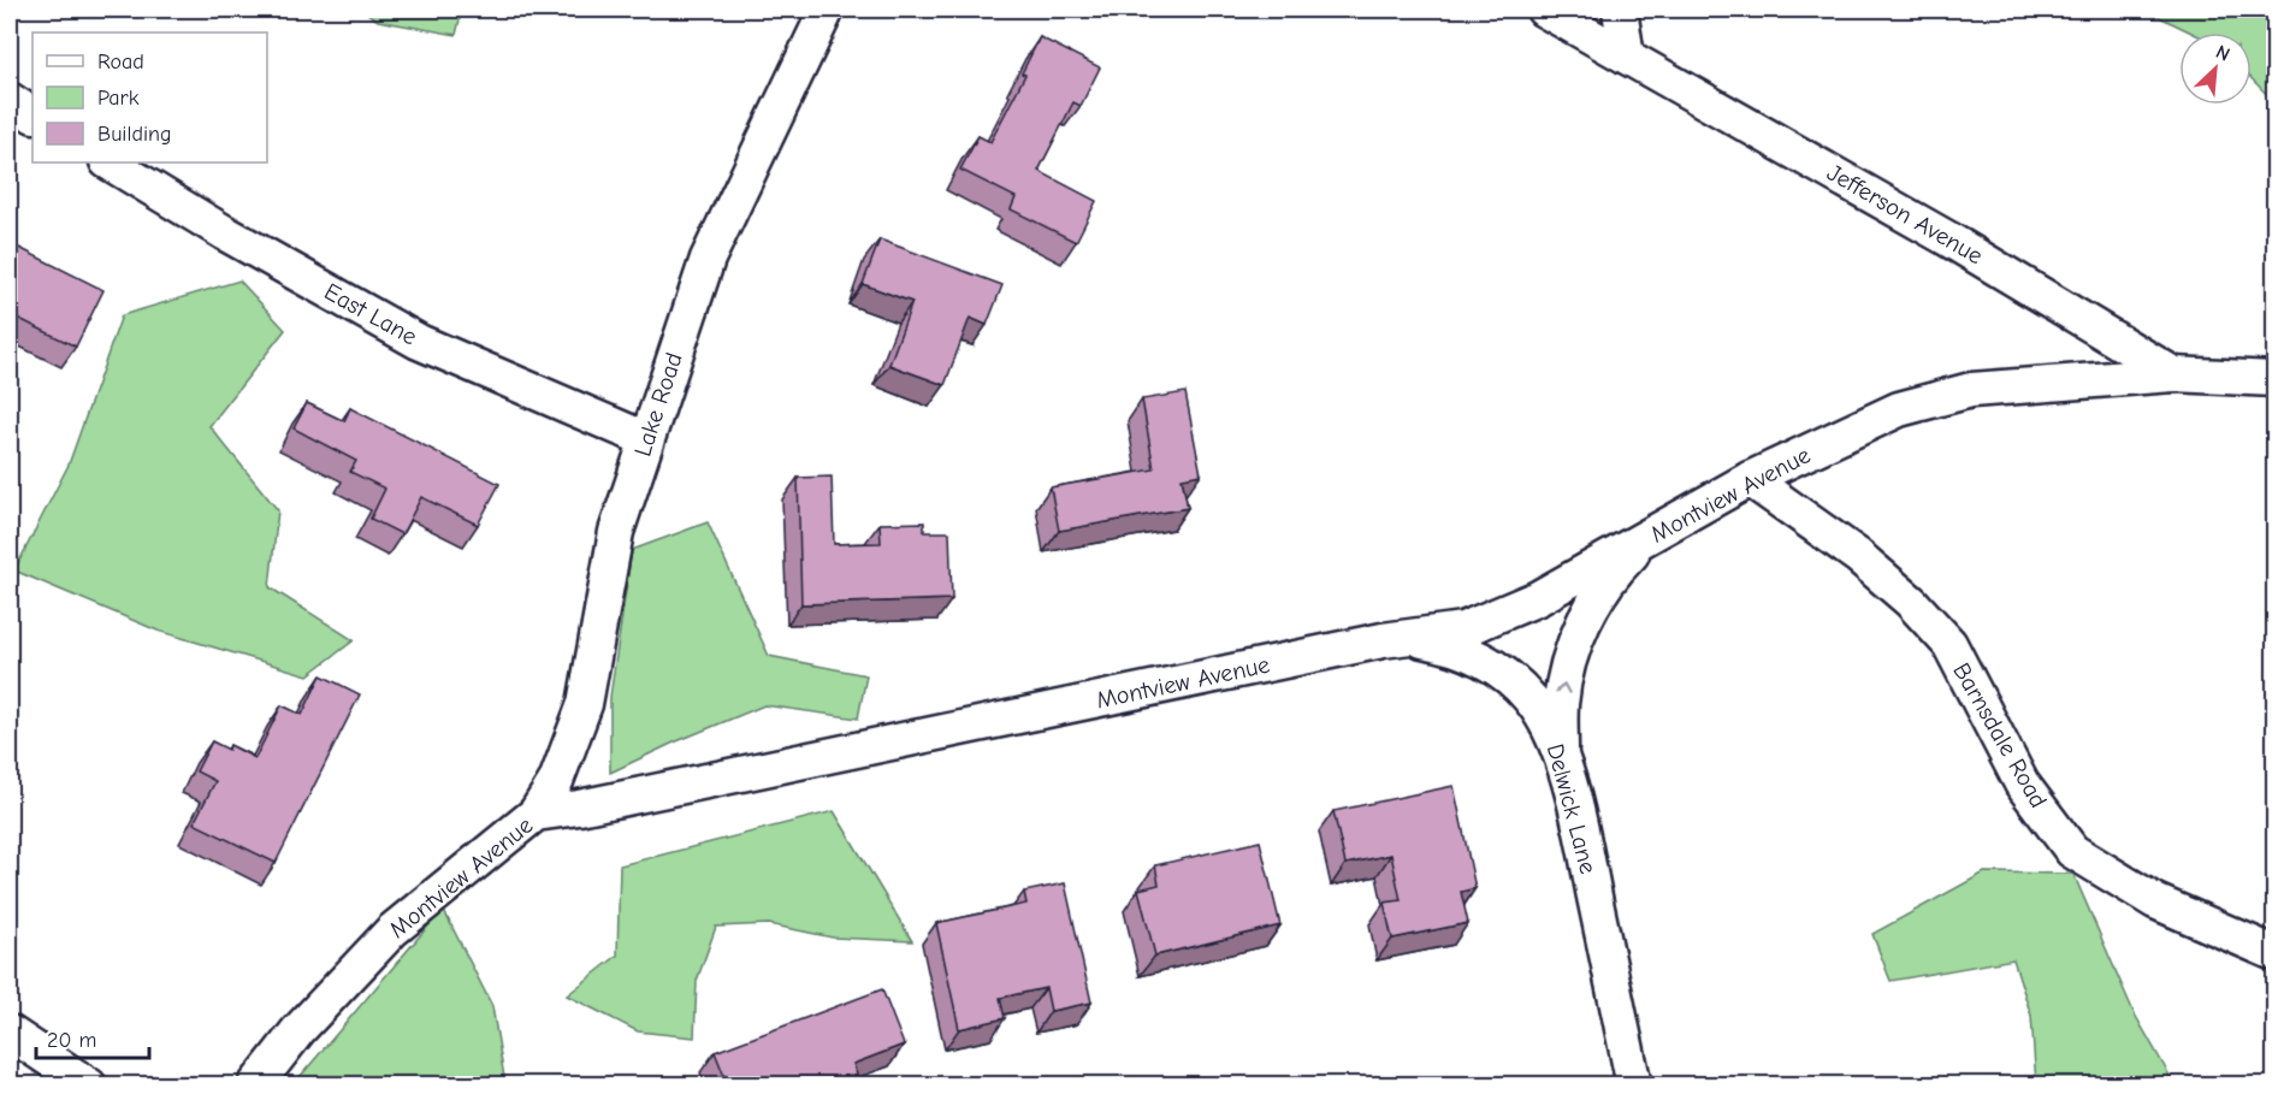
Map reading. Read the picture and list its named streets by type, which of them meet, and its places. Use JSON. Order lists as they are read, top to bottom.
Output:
{
  "streets": {
    "street": [
      "Jefferson Avenue",
      "East Lane",
      "Lake Road",
      "Montview Avenue",
      "Barnsdale Road",
      "Delwick Lane"
    ]
  },
  "crossings": [
    ["Jefferson Avenue", "Montview Avenue"],
    ["East Lane", "Lake Road"],
    ["Lake Road", "Montview Avenue"],
    ["Montview Avenue", "Barnsdale Road"],
    ["Montview Avenue", "Delwick Lane"]
  ],
  "legend": ["Road", "Park", "Building"],
  "scale_bar": "20 m",
  "north": "top right"
}
